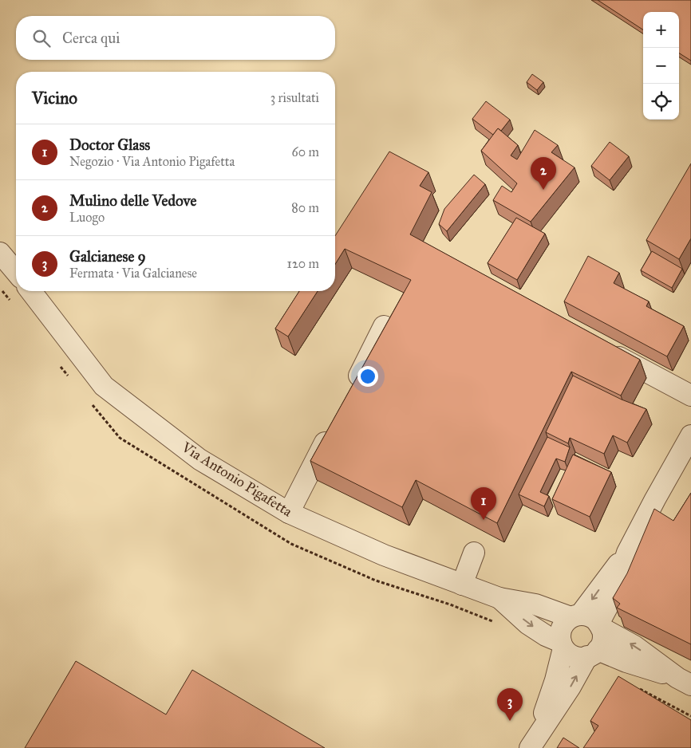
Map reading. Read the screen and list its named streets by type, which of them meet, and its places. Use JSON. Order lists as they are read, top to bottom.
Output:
{
  "streets": {
    "street": ["Via Antonio Pigafetta"]
  },
  "page": {
    "map_buttons": ["+", "−"],
    "search": "Cerca qui",
    "heading": ["Vicino", "3 risultati"],
    "list": [
      {
        "mark": "1",
        "name": "Doctor Glass",
        "note": "Negozio · Via Antonio Pigafetta",
        "value": "60 m"
      },
      {
        "mark": "2",
        "name": "Mulino delle Vedove",
        "note": "Luogo",
        "value": "80 m"
      },
      {
        "mark": "3",
        "name": "Galcianese 9",
        "note": "Fermata · Via Galcianese",
        "value": "120 m"
      }
    ],
    "pins": ["2", "1", "3"]
  }
}
